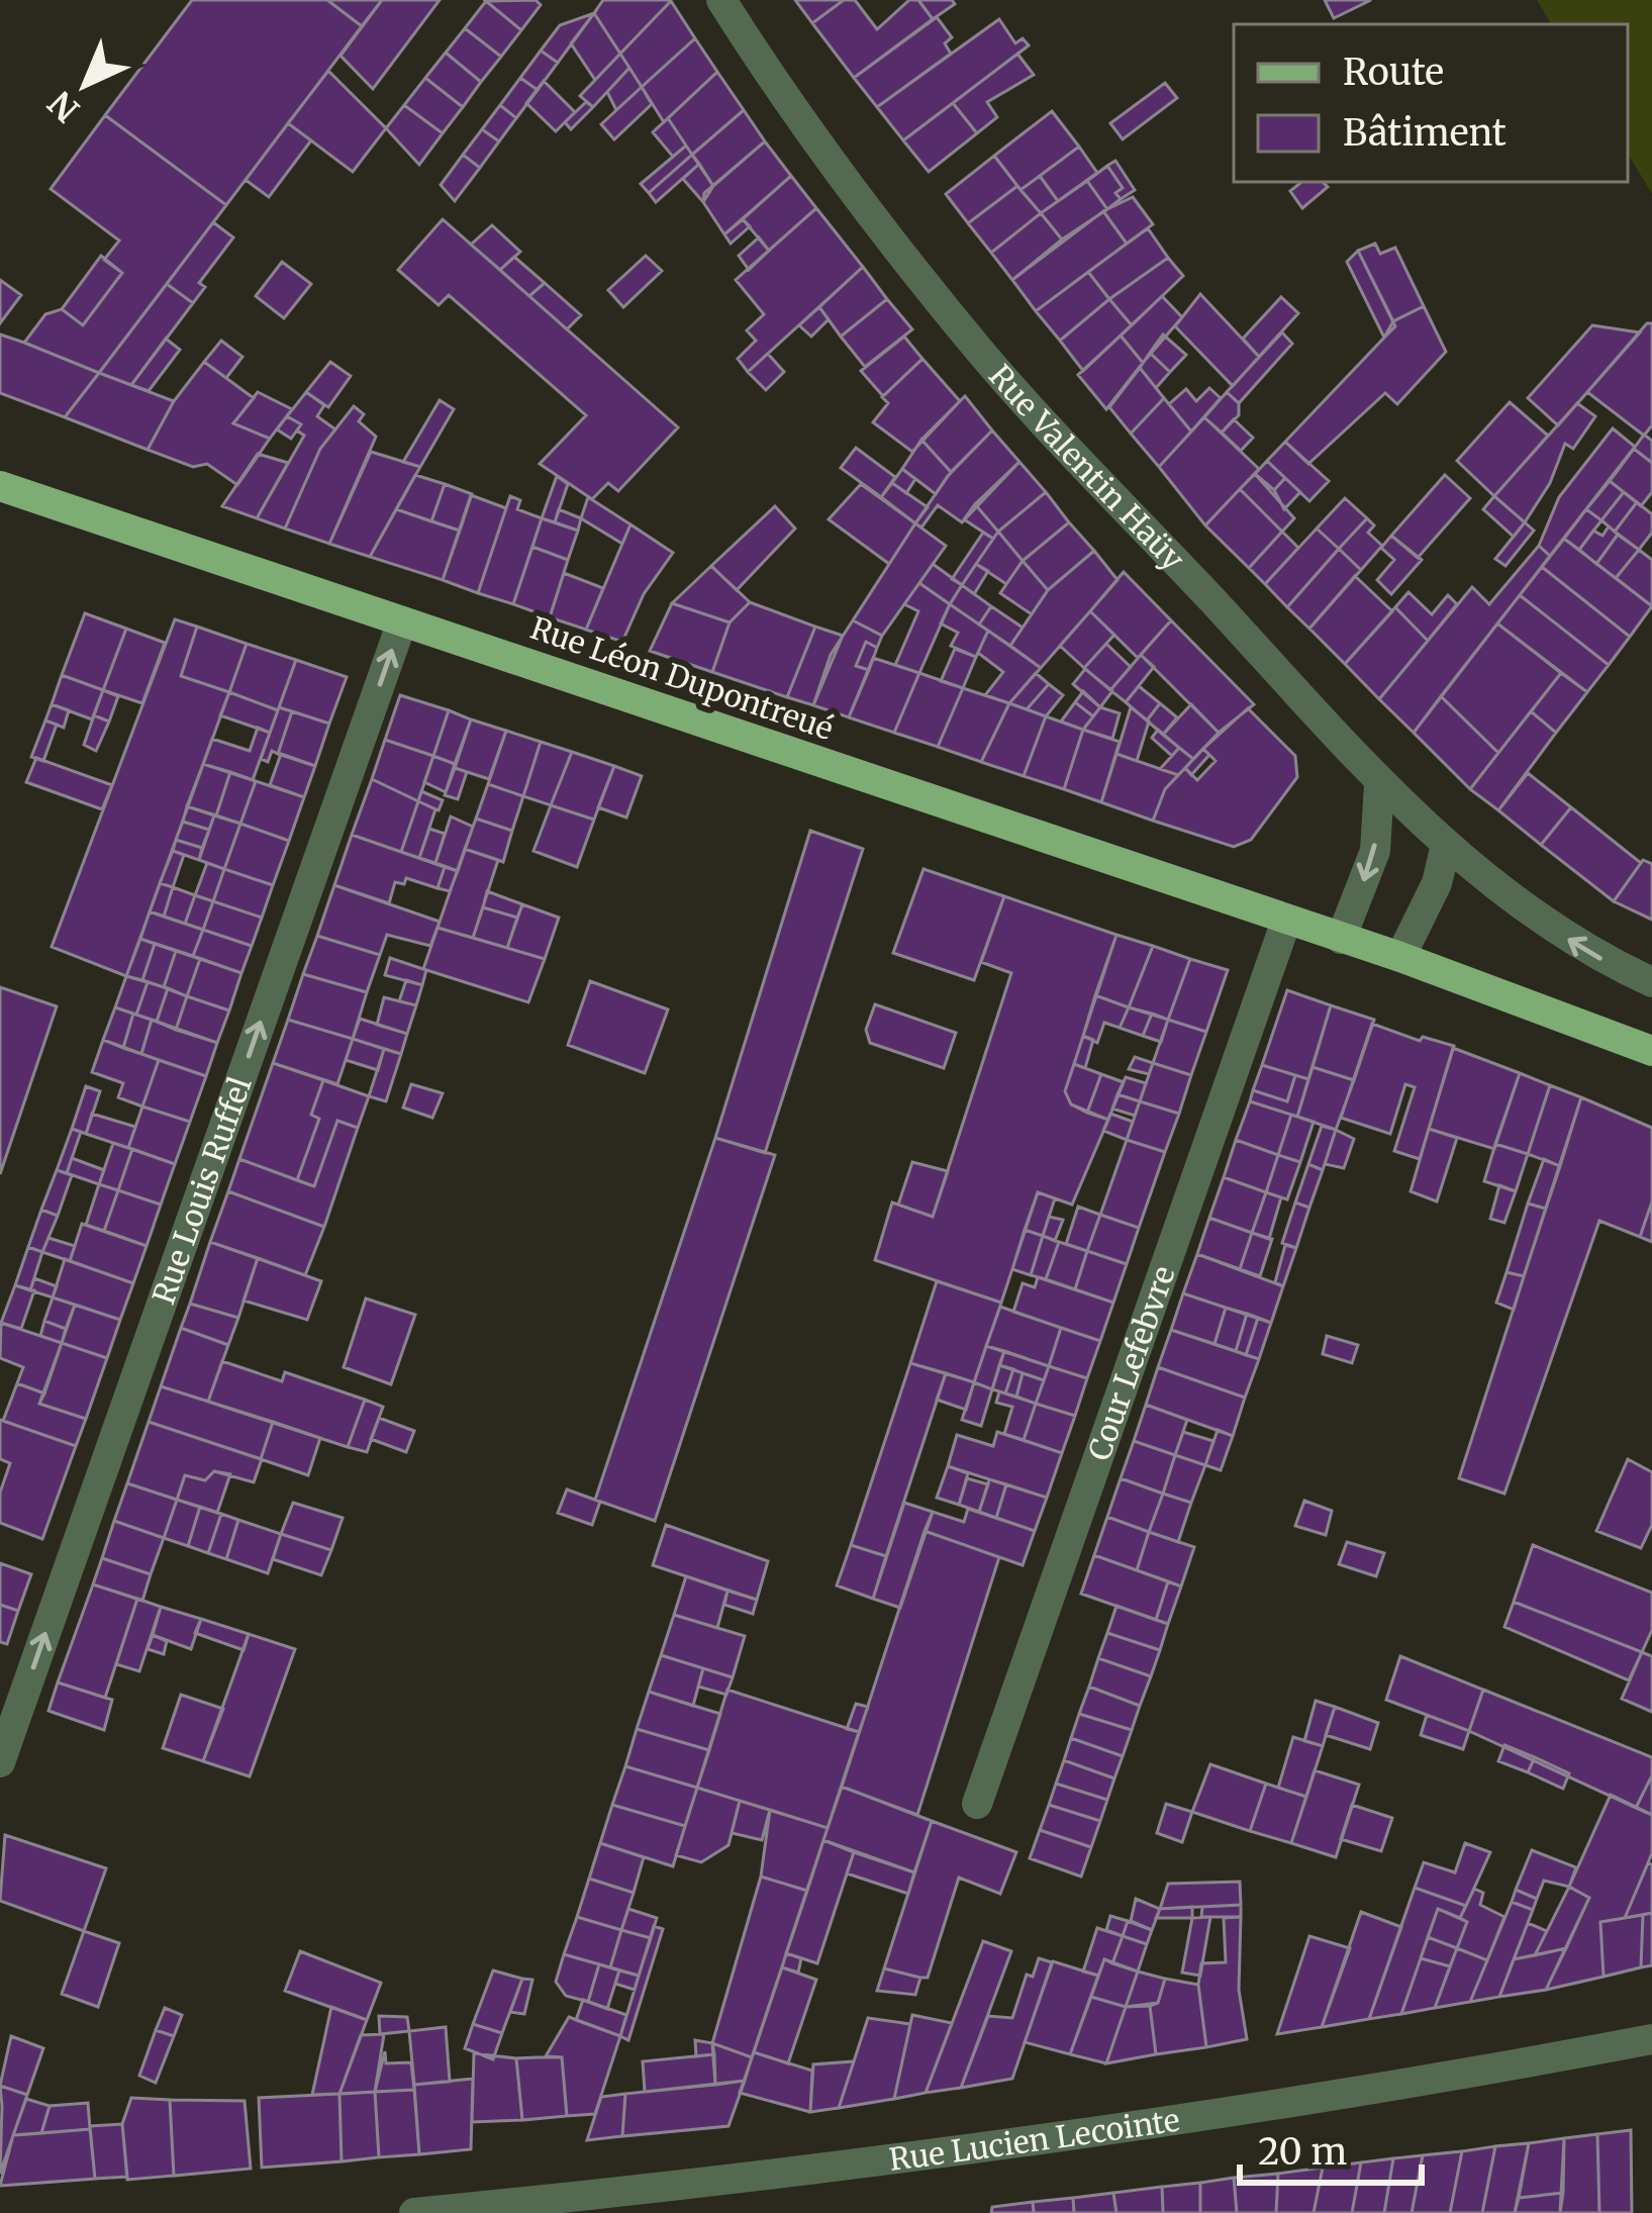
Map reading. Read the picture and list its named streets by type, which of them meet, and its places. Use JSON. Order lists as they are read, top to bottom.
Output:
{
  "streets": {
    "main road": ["Rue Léon Dupontreué"],
    "street": [
      "Rue Valentin Haüy",
      "Rue Louis Ruffel",
      "Cour Lefebvre",
      "Rue Lucien Lecointe"
    ]
  },
  "crossings": [
    ["Rue Léon Dupontreué", "Rue Louis Ruffel"],
    ["Rue Léon Dupontreué", "Cour Lefebvre"]
  ],
  "one_way": ["Rue Louis Ruffel"],
  "legend": ["Route", "Bâtiment"],
  "scale_bar": "20 m",
  "north": "bottom left"
}
